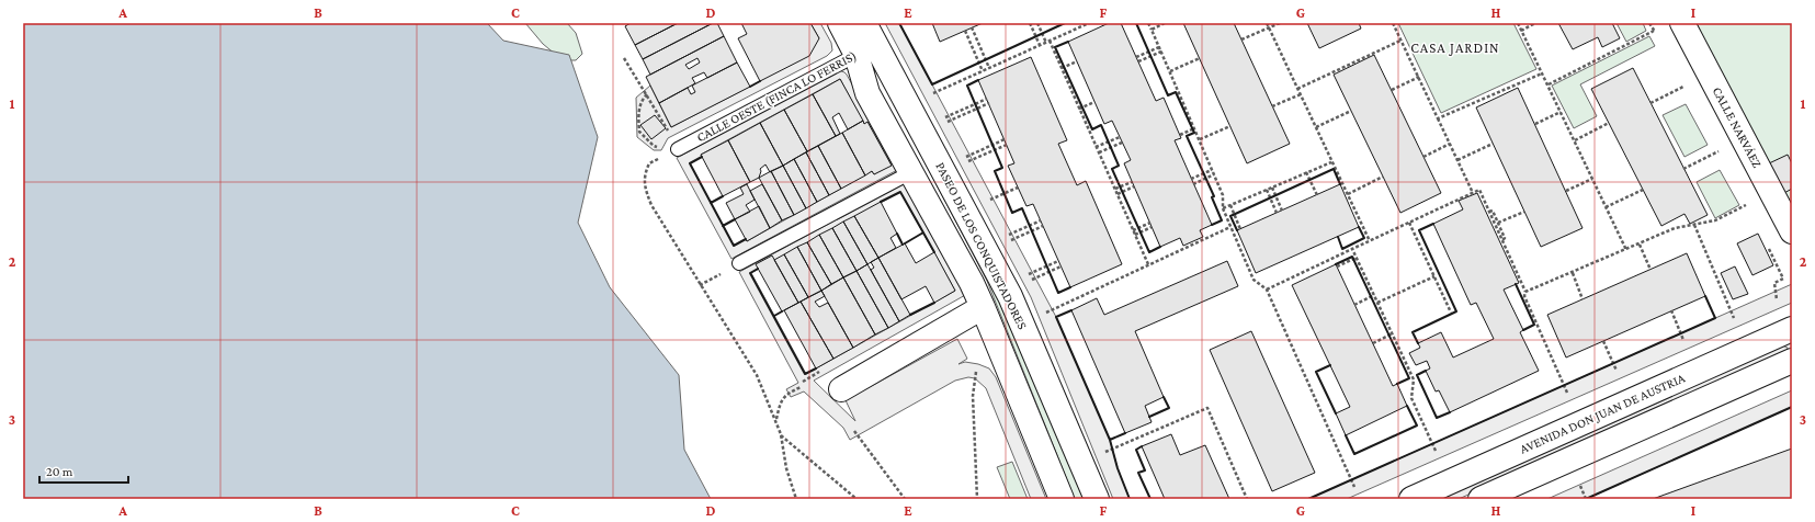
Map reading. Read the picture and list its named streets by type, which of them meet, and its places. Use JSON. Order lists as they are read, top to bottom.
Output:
{
  "streets": {
    "street": ["CALLE NARVÁEZ", "PASEO DE LOS CONQUISTADORES", "AVENIDA DON JUAN DE AUSTRIA"],
    "lane": ["CALLE OESTE (FINCA LO FERRIS)"]
  },
  "crossings": [
    ["CALLE OESTE (FINCA LO FERRIS)", "PASEO DE LOS CONQUISTADORES"]
  ],
  "districts": ["CASA JARDIN"],
  "scale_bar": "20 m",
  "grid": {
    "columns": [
      "A",
      "B",
      "C",
      "D",
      "E",
      "F",
      "G",
      "H",
      "I"
    ],
    "rows": ["1", "2", "3"]
  }
}
